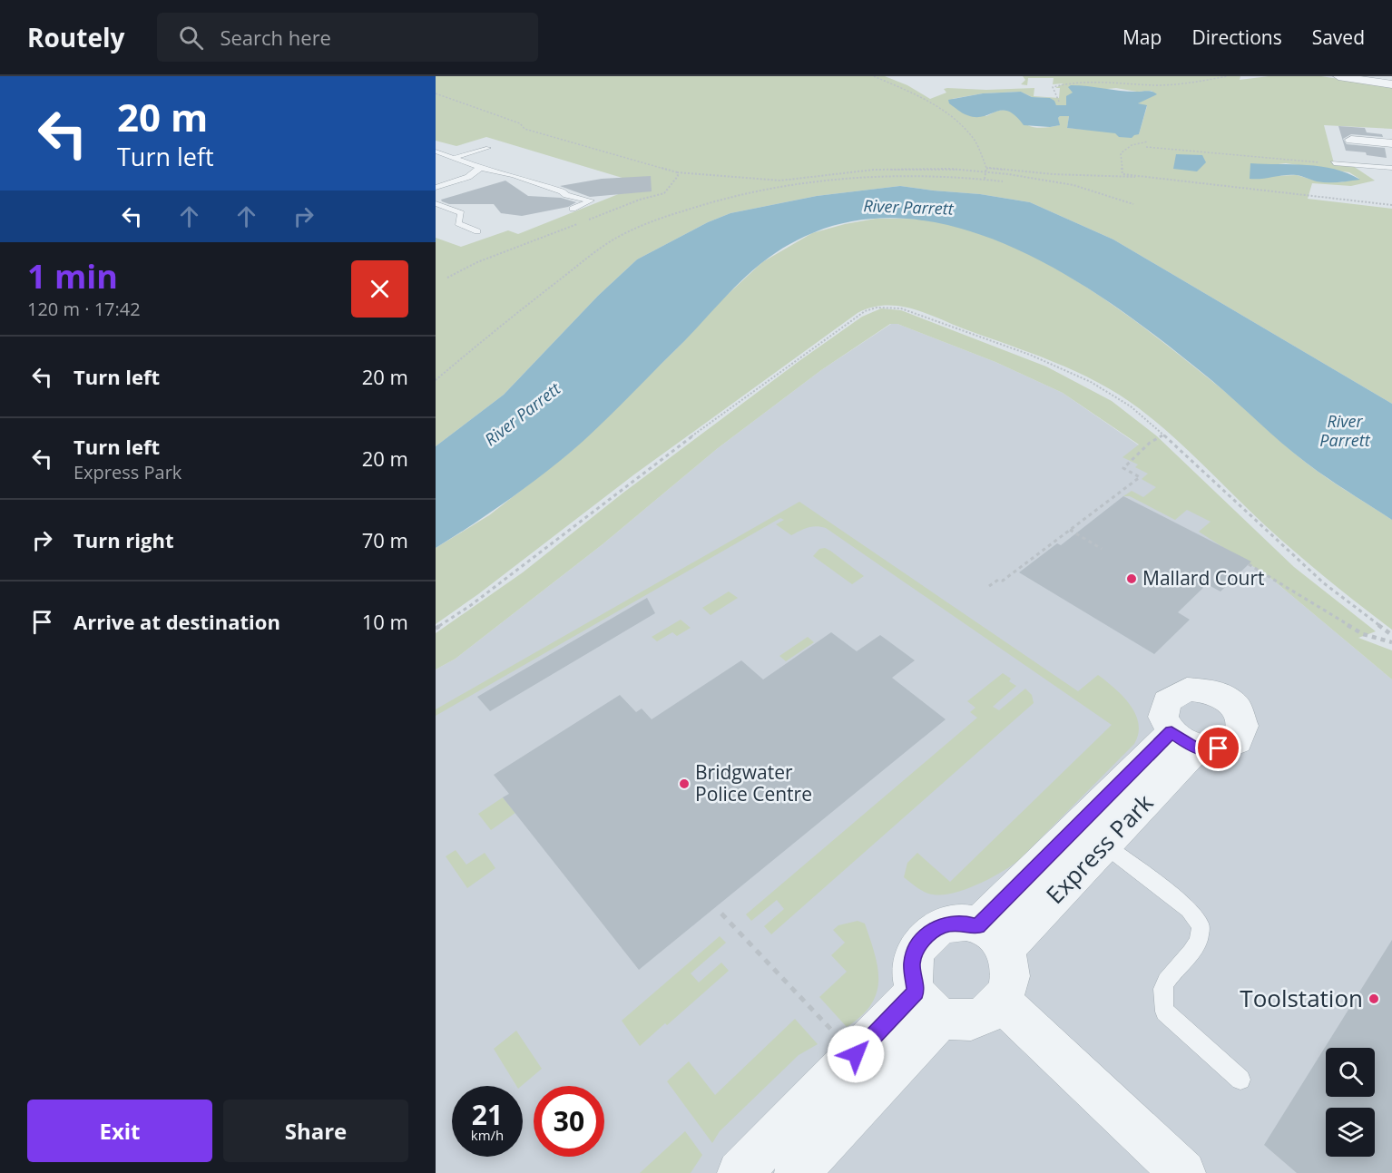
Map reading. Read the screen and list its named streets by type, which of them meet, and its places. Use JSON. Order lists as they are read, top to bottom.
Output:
{
  "streets": {
    "street": ["Express Park"]
  },
  "water": ["River Parrett"],
  "places": ["Mallard Court", "Bridgwater Police Centre", "Toolstation"],
  "page": {
    "header": "Routely",
    "search": "Search here",
    "nav": ["Map", "Directions", "Saved"],
    "turn": ["20 m", "Turn left"],
    "heading": ["1 min", "120 m · 17:42"],
    "list": [
      {
        "name": "Turn left",
        "value": "20 m"
      },
      {
        "name": "Turn left",
        "note": "Express Park",
        "value": "20 m"
      },
      {
        "name": "Turn right",
        "value": "70 m"
      },
      {
        "name": "Arrive at destination",
        "value": "10 m"
      }
    ],
    "speed": "21 km/h",
    "limit": "30",
    "buttons": ["Exit", "Share"]
  }
}
